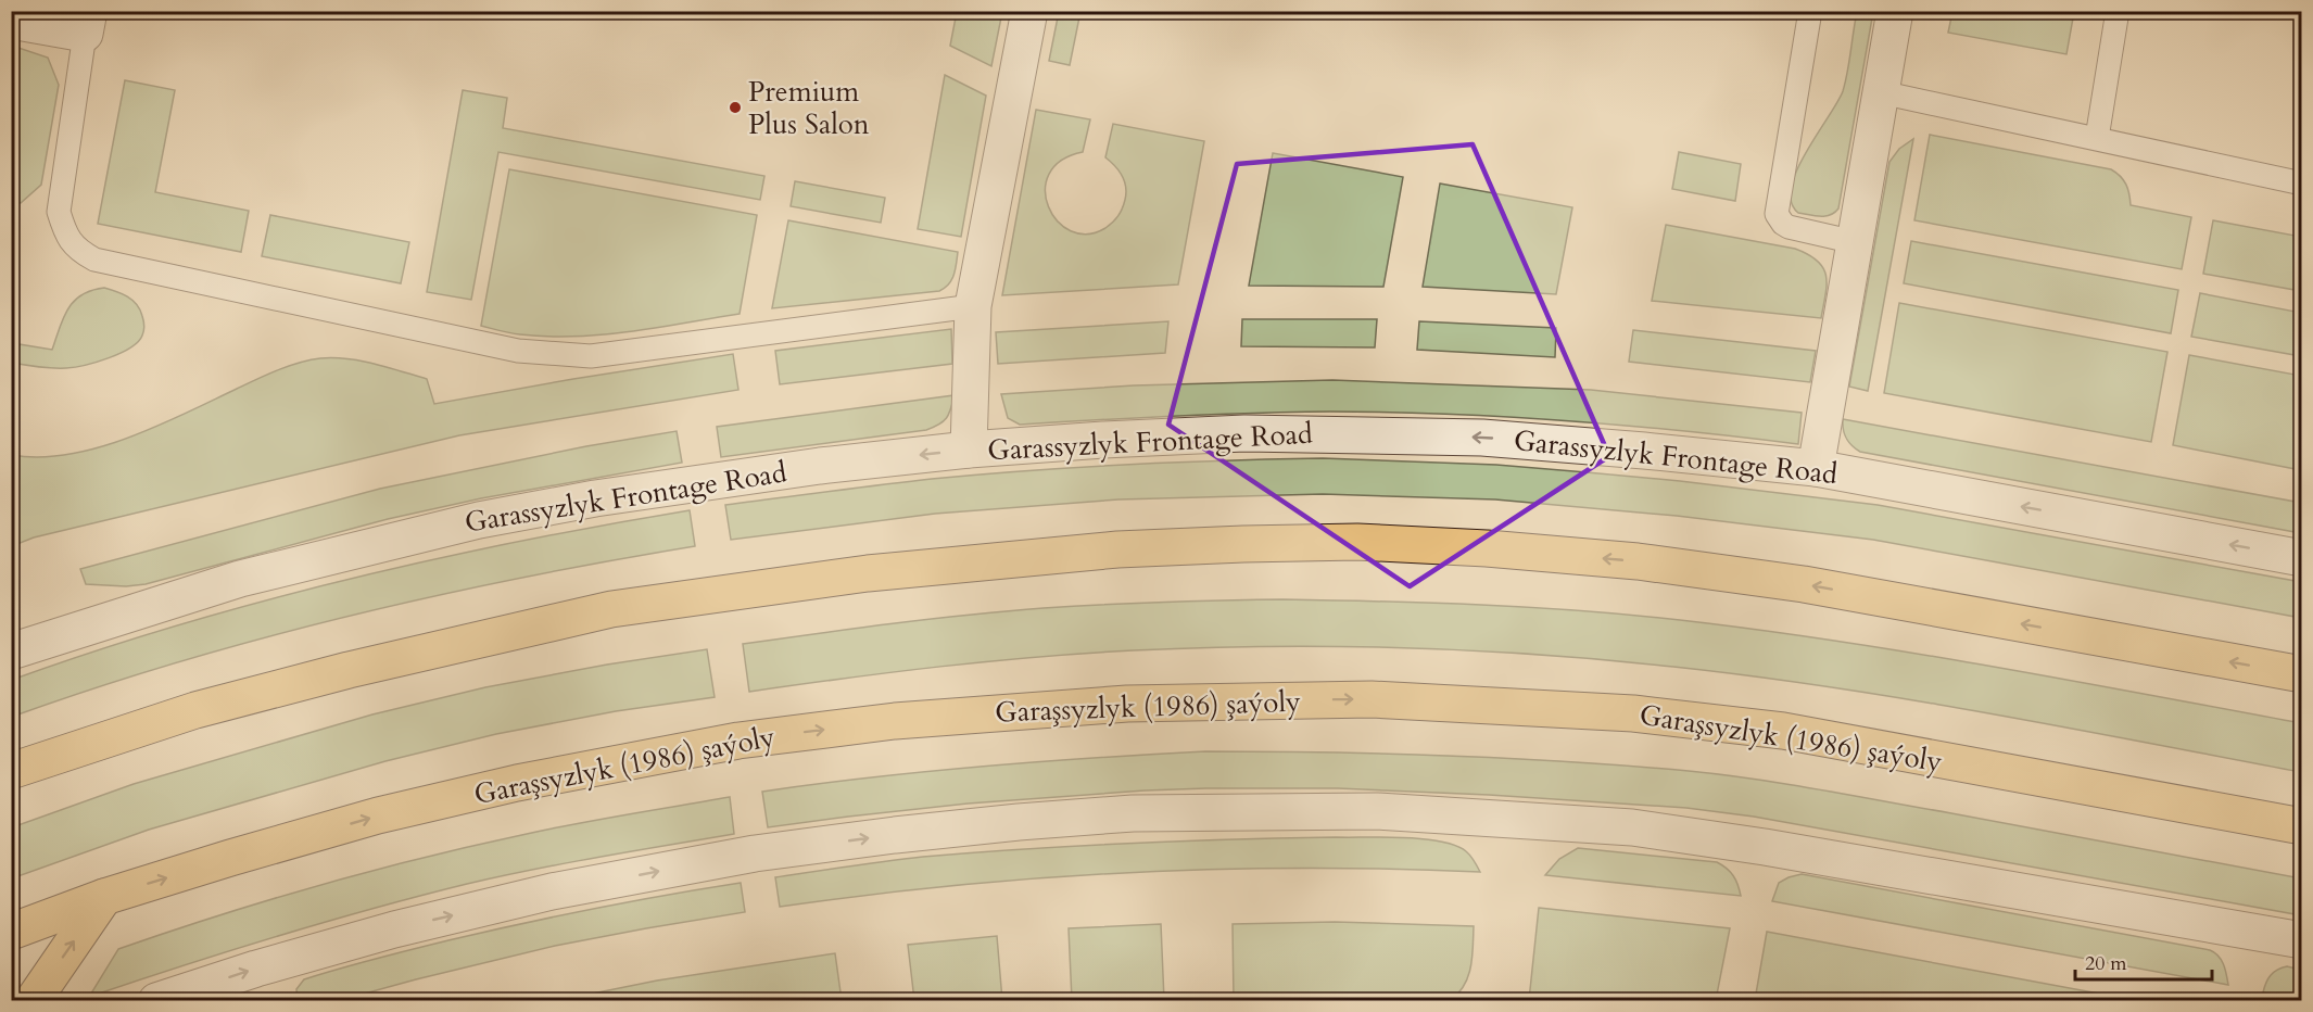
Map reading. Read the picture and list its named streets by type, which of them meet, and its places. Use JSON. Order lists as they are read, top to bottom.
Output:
{
  "streets": {
    "main road": ["Garaşsyzlyk (1986) şaýoly"],
    "street": ["Garassyzlyk Frontage Road"]
  },
  "one_way": ["Garassyzlyk Frontage Road"],
  "places": ["Premium Plus Salon"],
  "scale_bar": "20 m"
}
